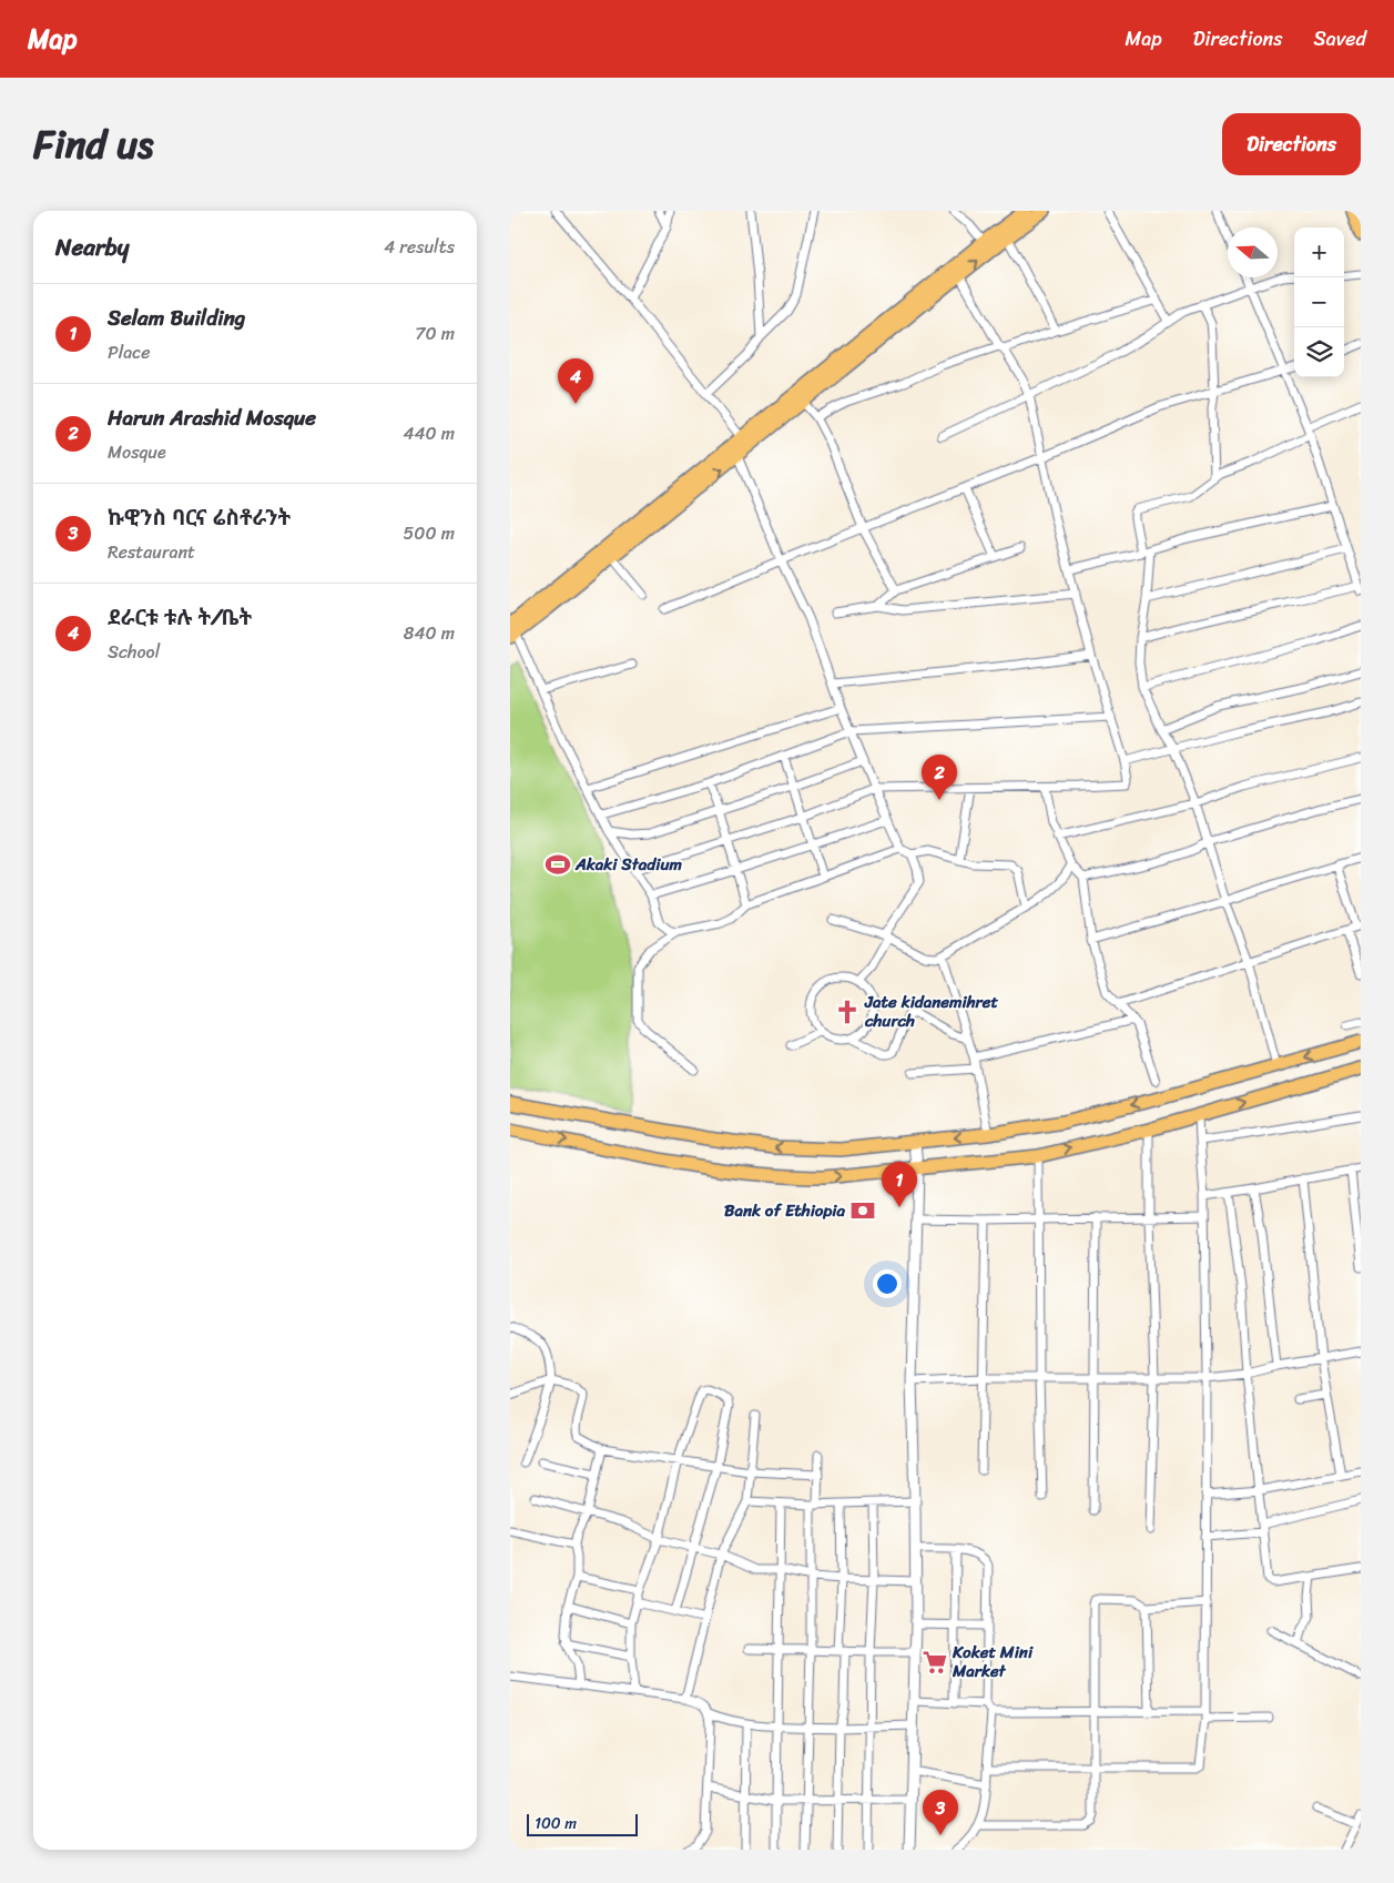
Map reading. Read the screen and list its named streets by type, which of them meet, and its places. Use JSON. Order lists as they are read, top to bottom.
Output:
{
  "places": {
    "sports": ["Akaki Stadium"],
    "church": ["Jate kidanemihret church"],
    "bank": ["Bank of Ethiopia"],
    "supermarket": ["Koket Mini Market"]
  },
  "scale_bar": "100 m",
  "north": "left",
  "page": {
    "header": "Map",
    "nav": ["Map", "Directions", "Saved"],
    "title": "Find us",
    "buttons": "Directions",
    "heading": ["Nearby", "4 results"],
    "map_buttons": ["+", "−"],
    "list": [
      {
        "mark": "1",
        "name": "Selam Building",
        "note": "Place",
        "value": "70 m"
      },
      {
        "mark": "2",
        "name": "Harun Arashid Mosque",
        "note": "Mosque",
        "value": "440 m"
      },
      {
        "mark": "3",
        "name": "ኩዊንስ ባርና ሬስቶራንት",
        "note": "Restaurant",
        "value": "500 m"
      },
      {
        "mark": "4",
        "name": "ደራርቱ ቱሉ ት/ቤት",
        "note": "School",
        "value": "840 m"
      }
    ],
    "pins": [
      "4",
      "2",
      "1",
      "3"
    ],
    "scale": "100 m"
  }
}
